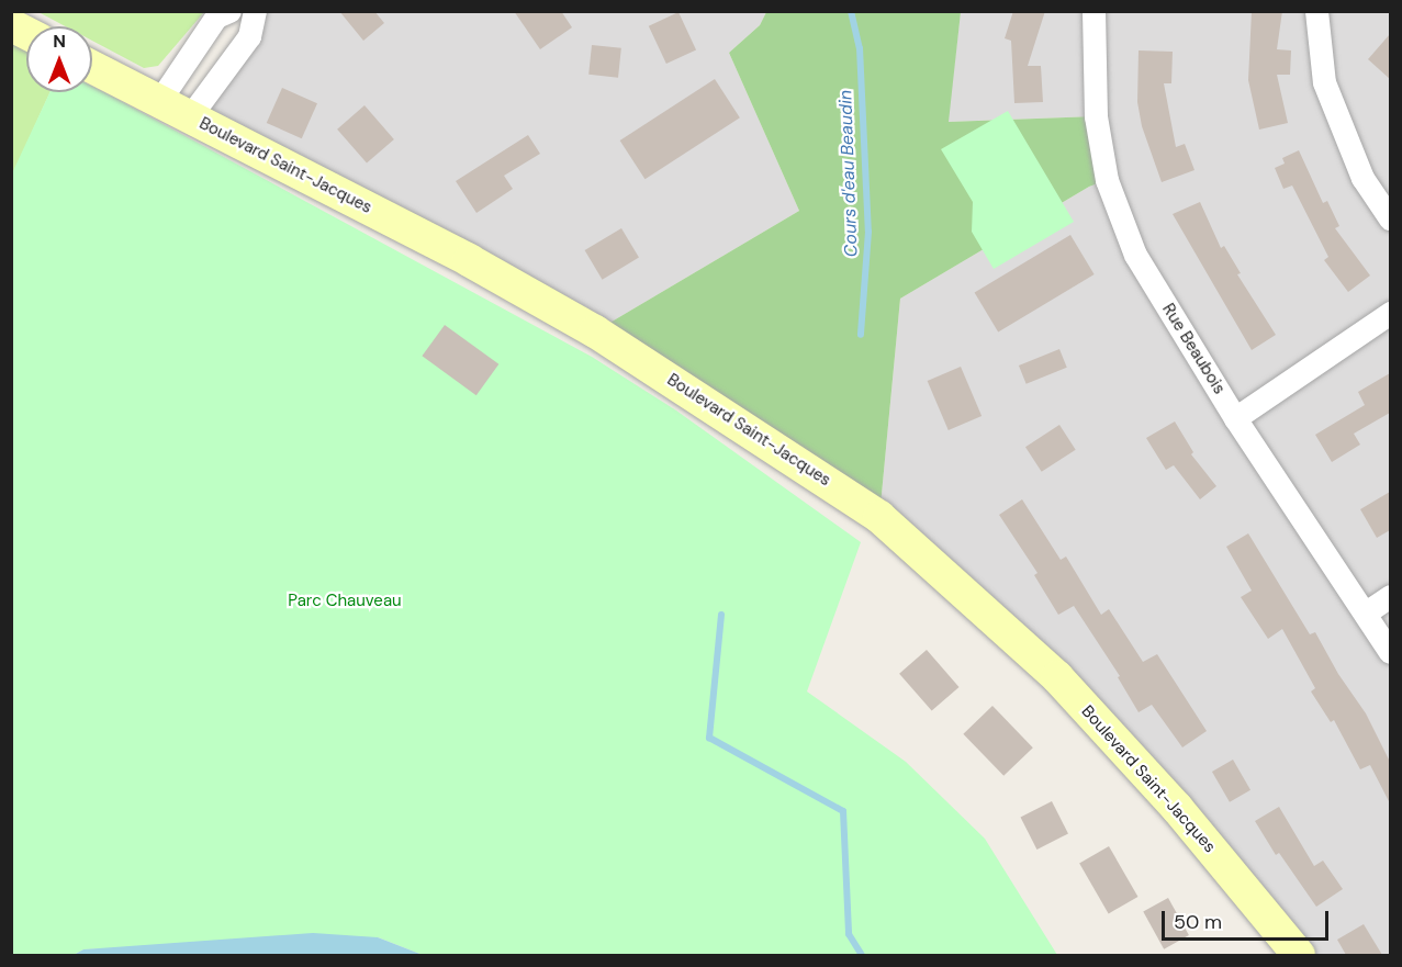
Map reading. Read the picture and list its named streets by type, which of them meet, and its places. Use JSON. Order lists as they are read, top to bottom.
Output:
{
  "streets": {
    "street": ["Boulevard Saint-Jacques", "Rue Beaubois"]
  },
  "water": ["Cours d'eau Beaudin"],
  "parks": ["Parc Chauveau"],
  "scale_bar": "50 m",
  "north": "top"
}
